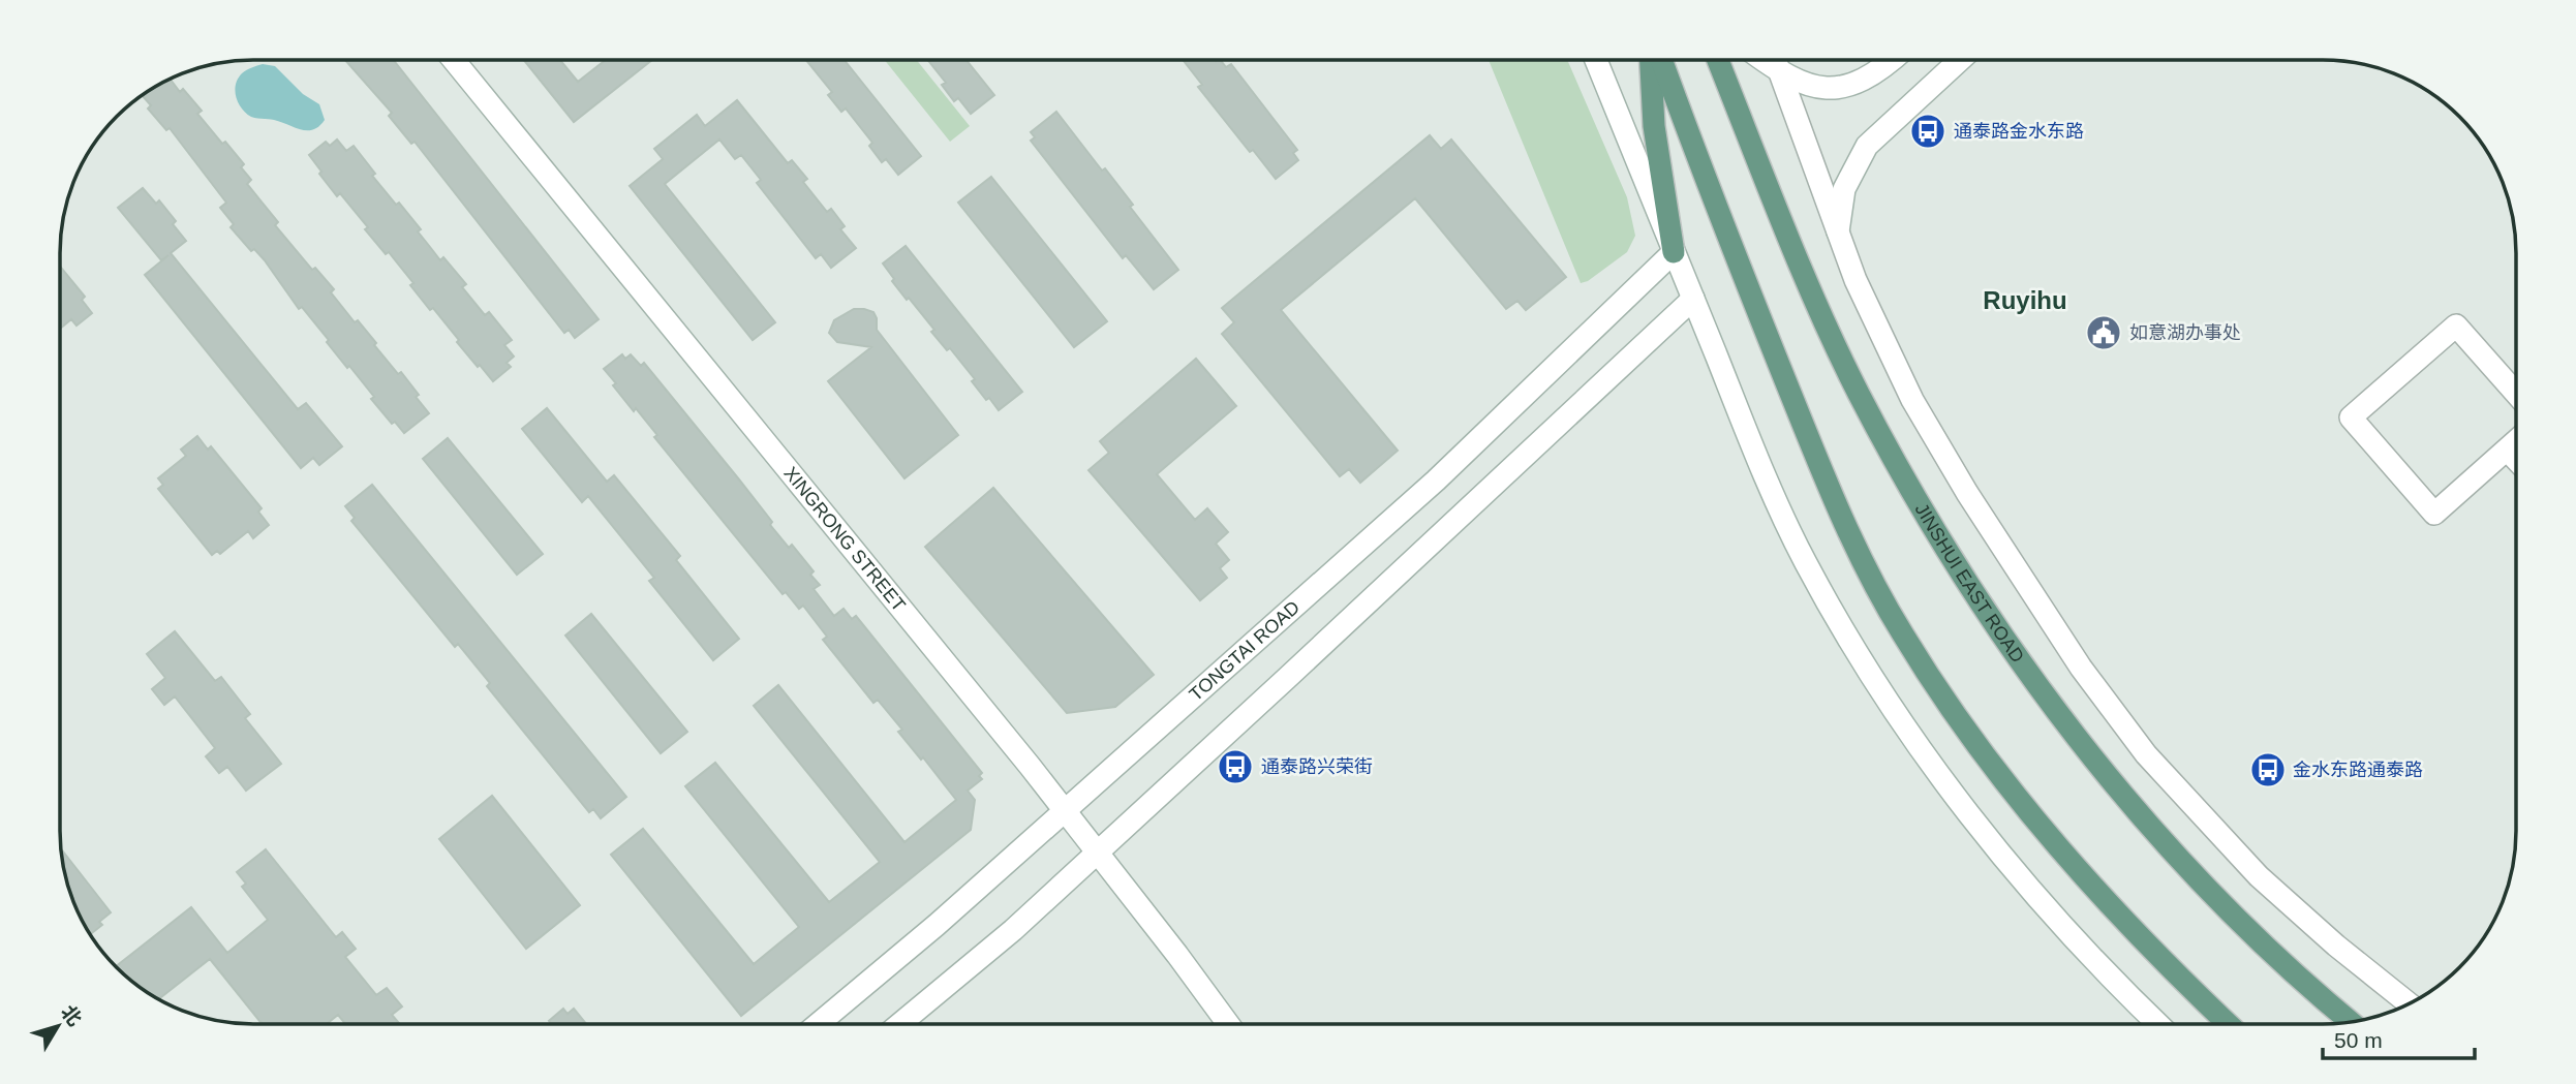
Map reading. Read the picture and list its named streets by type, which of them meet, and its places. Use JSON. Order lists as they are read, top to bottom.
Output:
{
  "streets": {
    "main road": ["JINSHUI EAST ROAD"],
    "street": ["XINGRONG STREET", "TONGTAI ROAD"]
  },
  "crossings": [
    ["XINGRONG STREET", "TONGTAI ROAD"]
  ],
  "districts": ["Ruyihu"],
  "places": {
    "bus stop": ["通泰路金水东路", "通泰路兴荣街", "金水东路通泰路"],
    "public building": ["如意湖办事处"]
  },
  "scale_bar": "50 m",
  "north": "top right"
}
